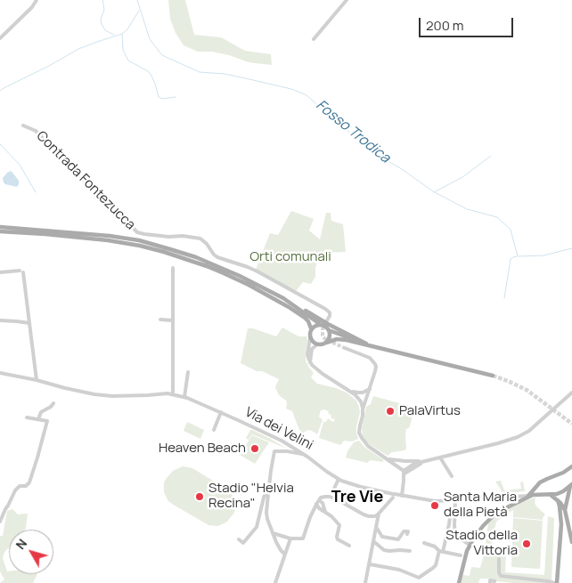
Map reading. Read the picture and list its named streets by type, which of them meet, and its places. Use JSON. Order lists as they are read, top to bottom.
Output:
{
  "streets": {
    "street": ["Contrada Fontezucca", "Via dei Velini"]
  },
  "districts": ["Tre Vie"],
  "water": ["Fosso Trodica"],
  "parks": ["Orti comunali"],
  "places": [
    "PalaVirtus",
    "Heaven Beach",
    "Stadio \"Helvia Recina\"",
    "Santa Maria della Pietà",
    "Stadio della Vittoria"
  ],
  "scale_bar": "200 m",
  "north": "top left"
}
